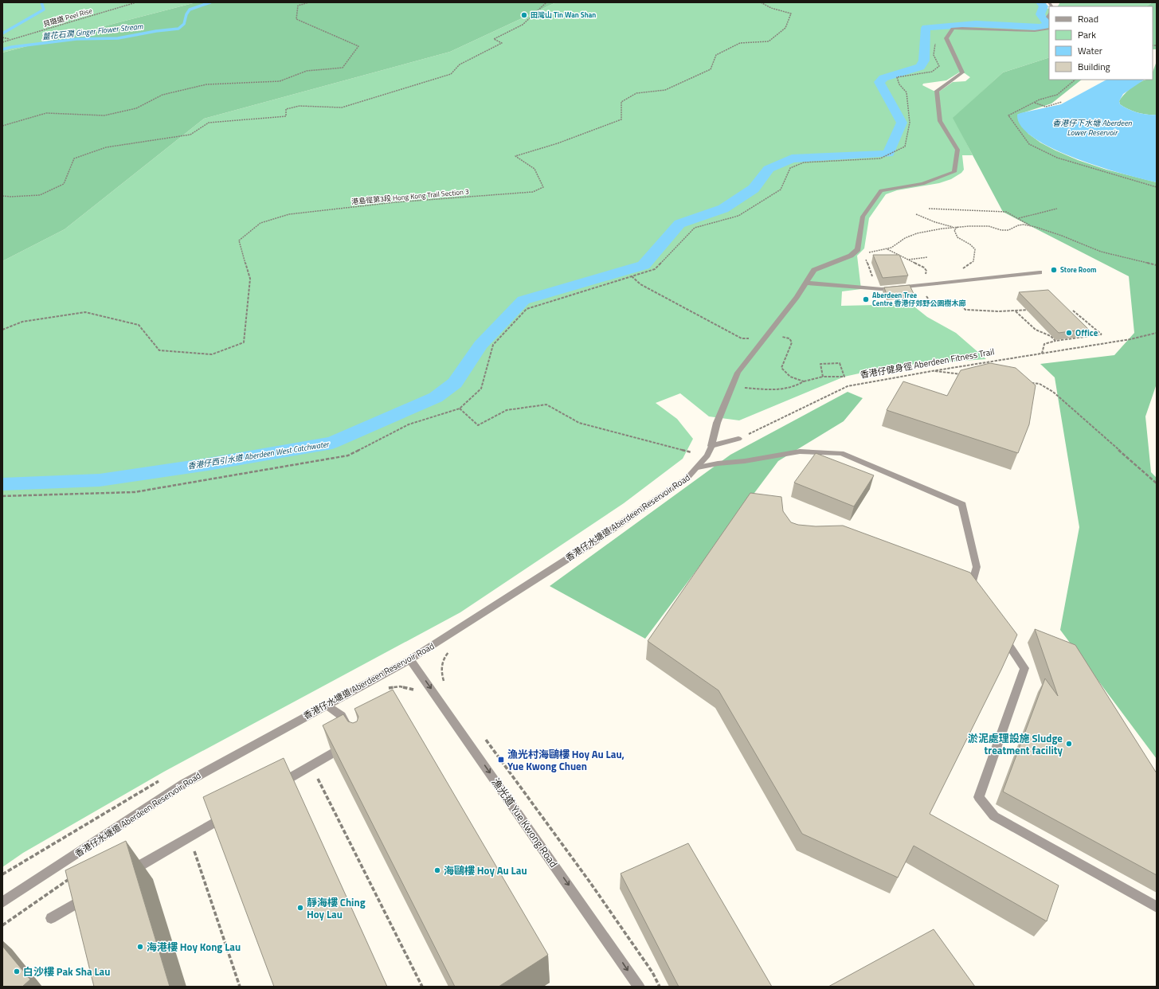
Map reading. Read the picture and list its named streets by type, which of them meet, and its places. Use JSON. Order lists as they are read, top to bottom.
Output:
{
  "streets": {
    "street": ["香港仔水塘道 Aberdeen Reservoir Road", "漁光道 Yue Kwong Road"],
    "path": ["貝璐道 Peel Rise", "港島徑第3段 Hong Kong Trail Section 3", "香港仔健身徑 Aberdeen Fitness Trail"]
  },
  "crossings": [
    ["香港仔水塘道 Aberdeen Reservoir Road", "漁光道 Yue Kwong Road"]
  ],
  "one_way": ["漁光道 Yue Kwong Road"],
  "water": ["薑花石澗 Ginger Flower Stream", "香港仔下水塘 Aberdeen Lower Reservoir", "香港仔西引水道 Aberdeen West Catchwater"],
  "places": {
    "other": [
      "田灣山 Tin Wan Shan",
      "Store Room",
      "Aberdeen Tree Centre 香港仔郊野公園樹木廊",
      "Office",
      "淤泥處理設施 Sludge treatment facility",
      "海鷗樓 Hoy Au Lau",
      "靜海樓 Ching Hoy Lau",
      "海港樓 Hoy Kong Lau",
      "白沙樓 Pak Sha Lau"
    ],
    "transit": ["漁光村海鷗樓 Hoy Au Lau, Yue Kwong Chuen"]
  },
  "legend": [
    "Road",
    "Park",
    "Water",
    "Building"
  ]
}
